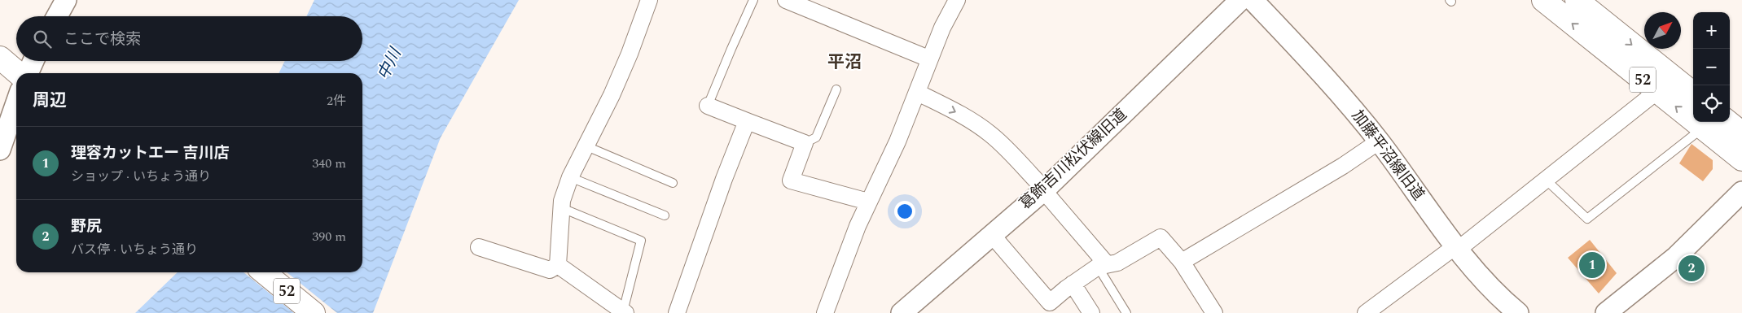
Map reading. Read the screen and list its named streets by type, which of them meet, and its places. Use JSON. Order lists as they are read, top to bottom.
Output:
{
  "streets": {
    "main road": ["52"],
    "street": ["加藤平沼線旧道", "葛飾吉川松伏線旧道"]
  },
  "districts": ["平沼"],
  "water": ["中川"],
  "north": "top right",
  "page": {
    "map_buttons": ["+", "−"],
    "search": "ここで検索",
    "heading": ["周辺", "2件"],
    "list": [
      {
        "mark": "1",
        "name": "理容カットエー 吉川店",
        "note": "ショップ · いちょう通り",
        "value": "340 m"
      },
      {
        "mark": "2",
        "name": "野尻",
        "note": "バス停 · いちょう通り",
        "value": "390 m"
      }
    ],
    "pins": ["1", "2"]
  }
}
